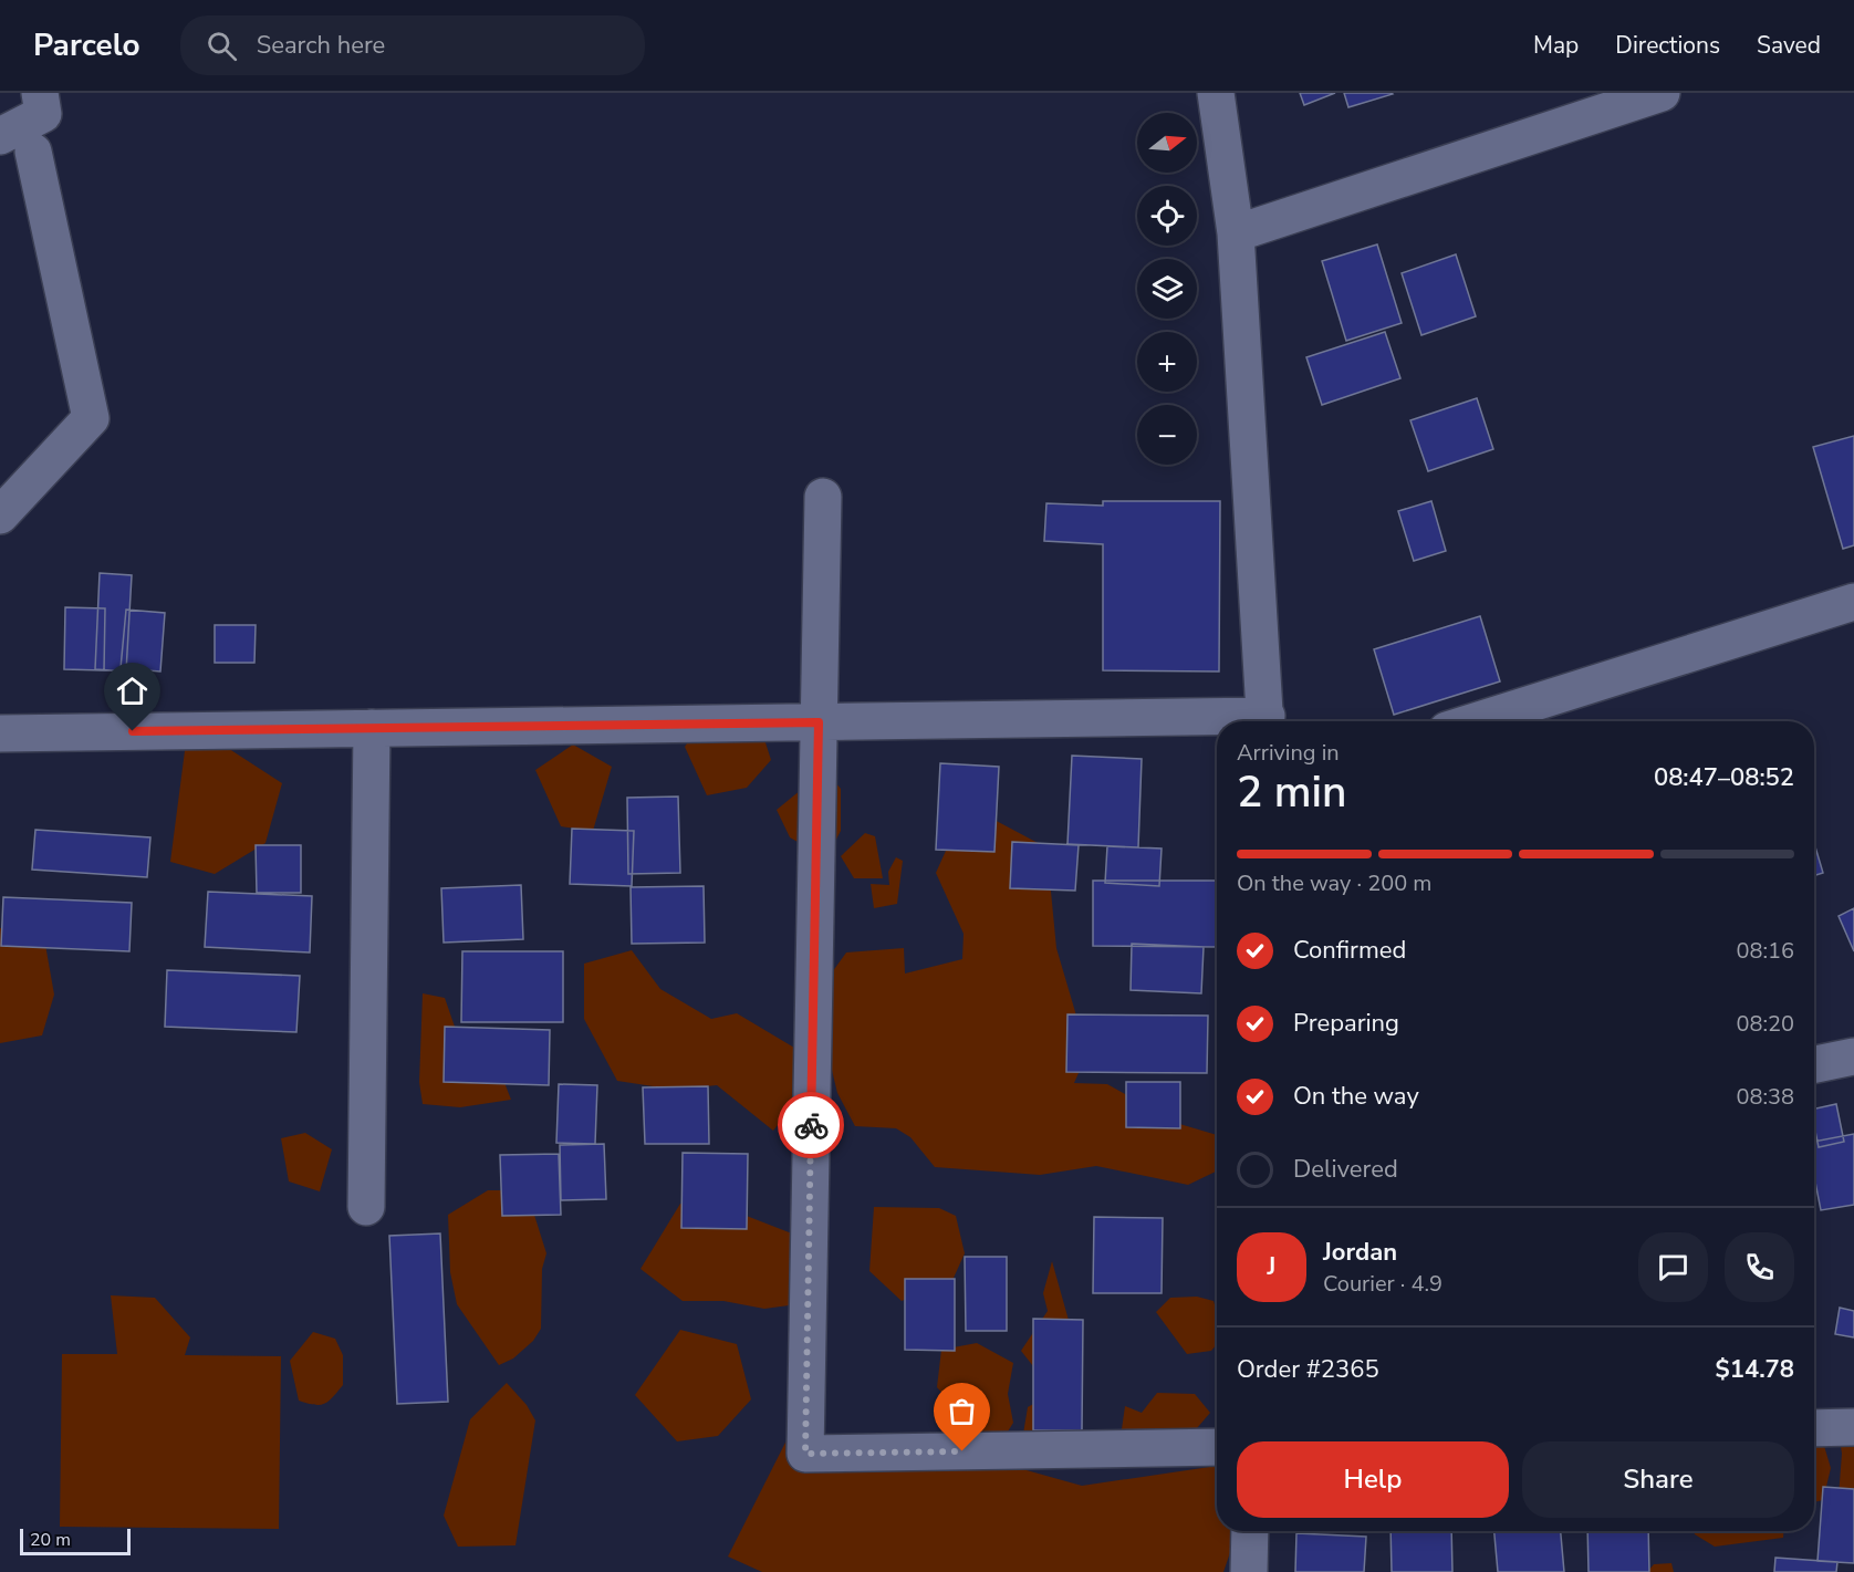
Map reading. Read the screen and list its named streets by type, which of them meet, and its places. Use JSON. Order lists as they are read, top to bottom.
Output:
{
  "scale_bar": "20 m",
  "north": "right",
  "page": {
    "header": "Parcelo",
    "search": "Search here",
    "nav": ["Map", "Directions", "Saved"],
    "map_buttons": ["+", "−"],
    "heading": ["2 min", "Arriving in", "08:47–08:52"],
    "panel": [
      "Jordan",
      "Courier · 4.9",
      "Order #2365",
      "$14.78"
    ],
    "bar": "On the way · 200 m",
    "list": [
      ["Confirmed", "08:16"],
      ["Preparing", "08:20"],
      ["On the way", "08:38"],
      "Delivered"
    ],
    "round": "J",
    "buttons": ["Help", "Share"],
    "scale": "20 m"
  }
}
